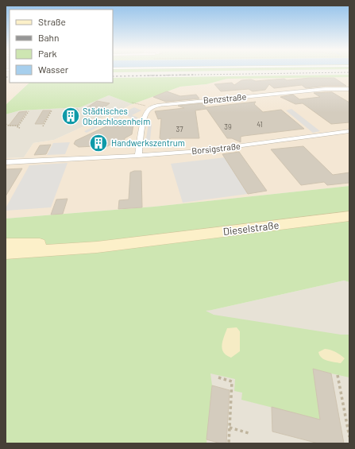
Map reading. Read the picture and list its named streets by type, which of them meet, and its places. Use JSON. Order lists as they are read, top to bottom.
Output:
{
  "streets": {
    "main road": ["Dieselstraße"],
    "street": ["Benzstraße", "Borsigstraße"]
  },
  "places": {
    "building": ["Städtisches Obdachlosenheim", "Handwerkszentrum"]
  },
  "house_numbers": ["41", "39", "37"],
  "legend": [
    "Straße",
    "Bahn",
    "Park",
    "Wasser"
  ]
}
